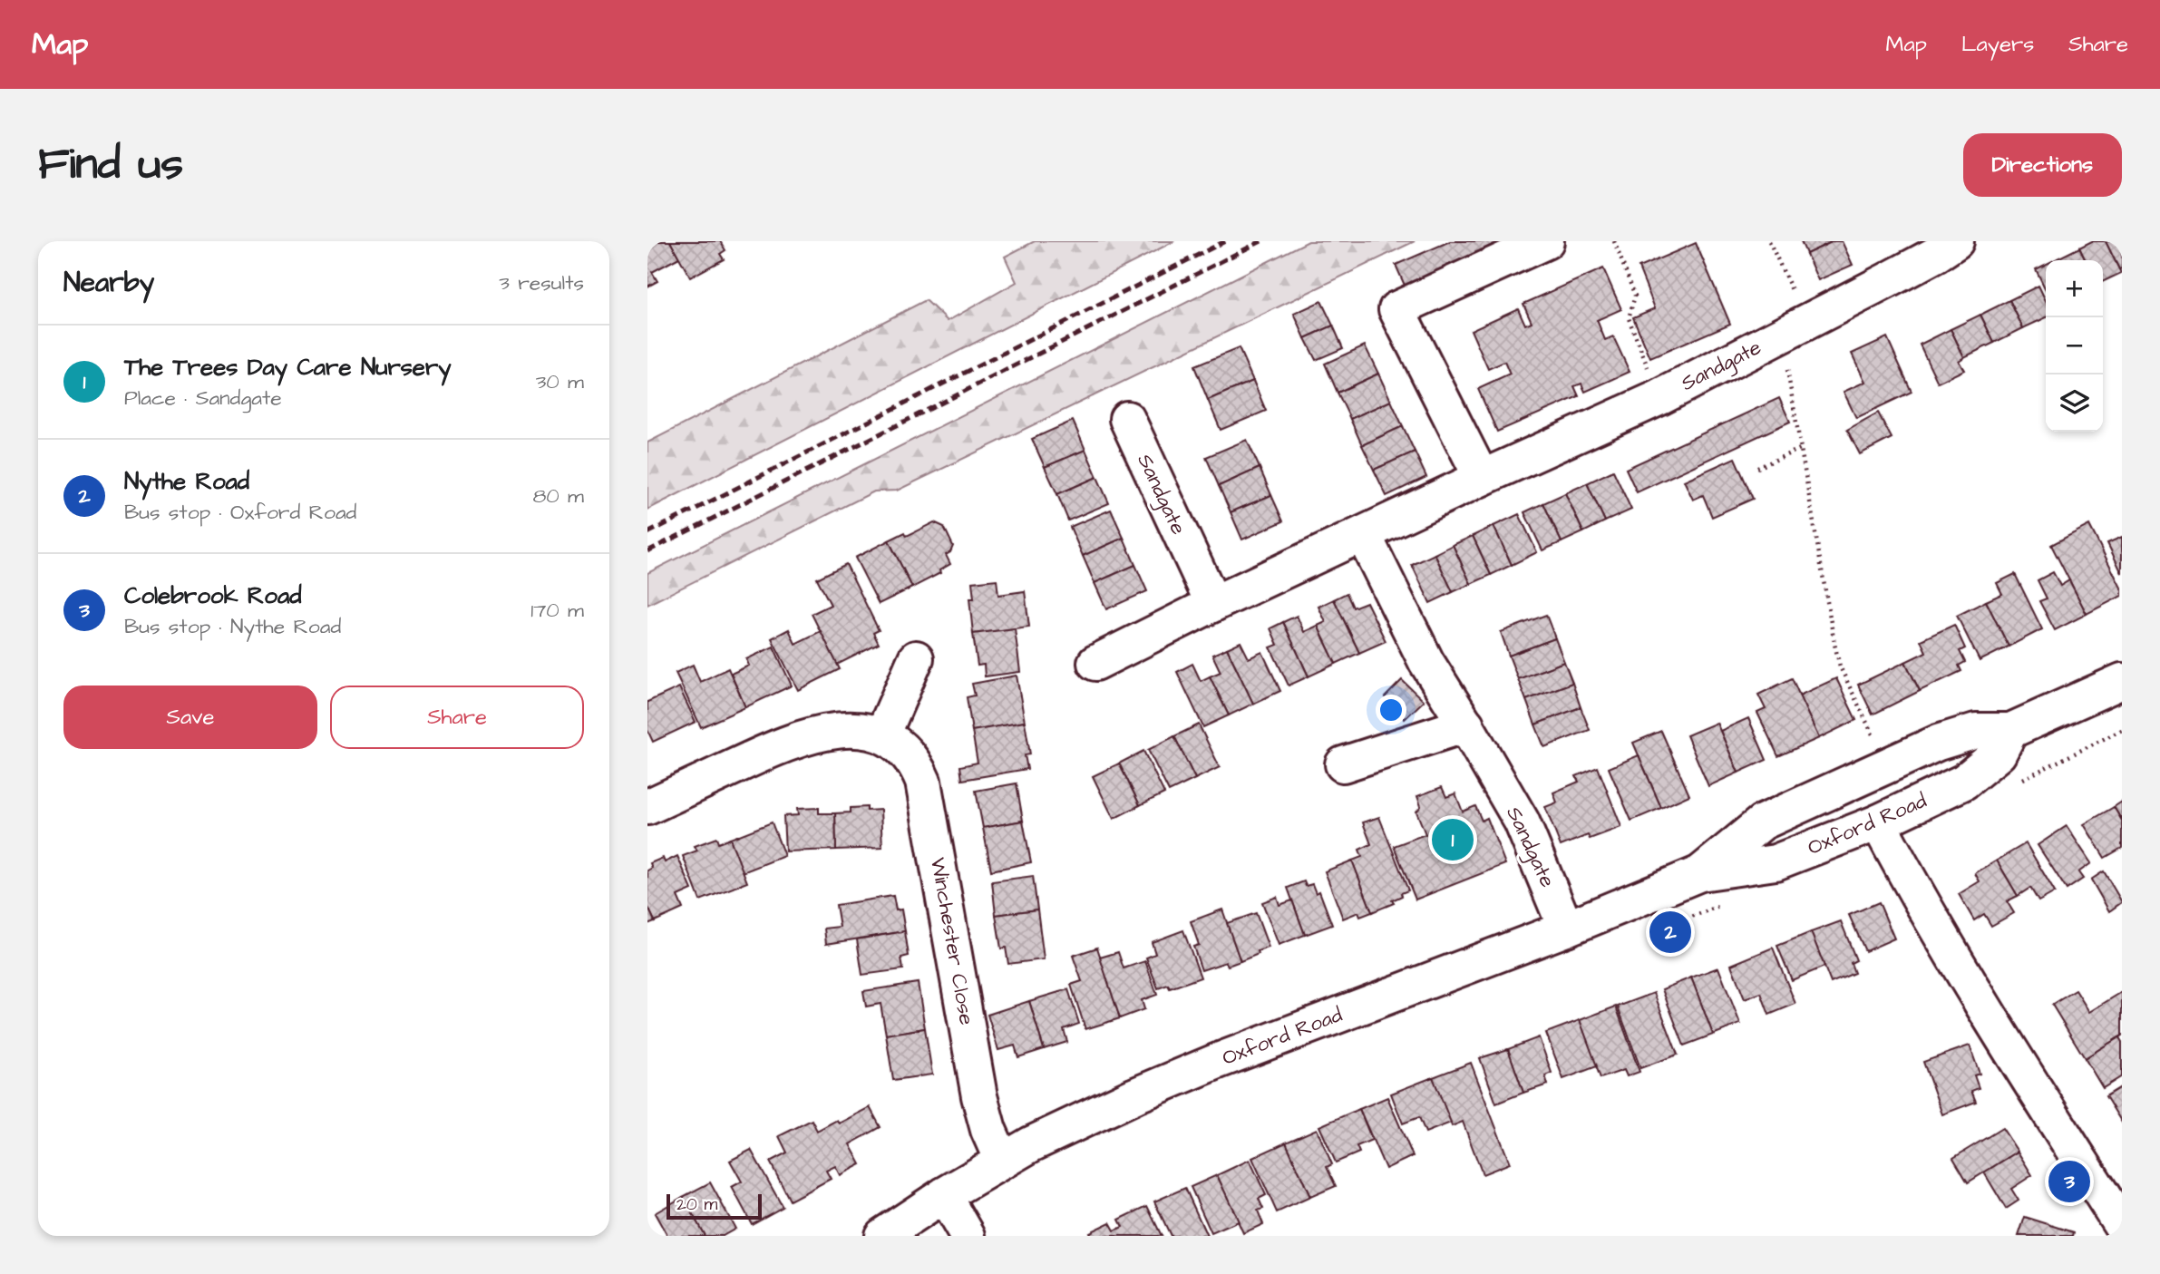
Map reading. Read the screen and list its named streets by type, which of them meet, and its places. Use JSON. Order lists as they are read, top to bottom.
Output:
{
  "streets": {
    "street": ["Sandgate", "Oxford Road", "Winchester Close"]
  },
  "crossings": [
    ["Sandgate", "Oxford Road"],
    ["Oxford Road", "Winchester Close"]
  ],
  "scale_bar": "20 m",
  "page": {
    "header": "Map",
    "nav": ["Map", "Layers", "Share"],
    "buttons": [
      "Directions",
      ["Save", "Share"]
    ],
    "title": "Find us",
    "heading": ["Nearby", "3 results"],
    "map_buttons": ["+", "−"],
    "list": [
      {
        "mark": "1",
        "name": "The Trees Day Care Nursery",
        "note": "Place · Sandgate",
        "value": "30 m"
      },
      {
        "mark": "2",
        "name": "Nythe Road",
        "note": "Bus stop · Oxford Road",
        "value": "80 m"
      },
      {
        "mark": "3",
        "name": "Colebrook Road",
        "note": "Bus stop · Nythe Road",
        "value": "170 m"
      }
    ],
    "pins": ["1", "2", "3"],
    "scale": "20 m"
  }
}
